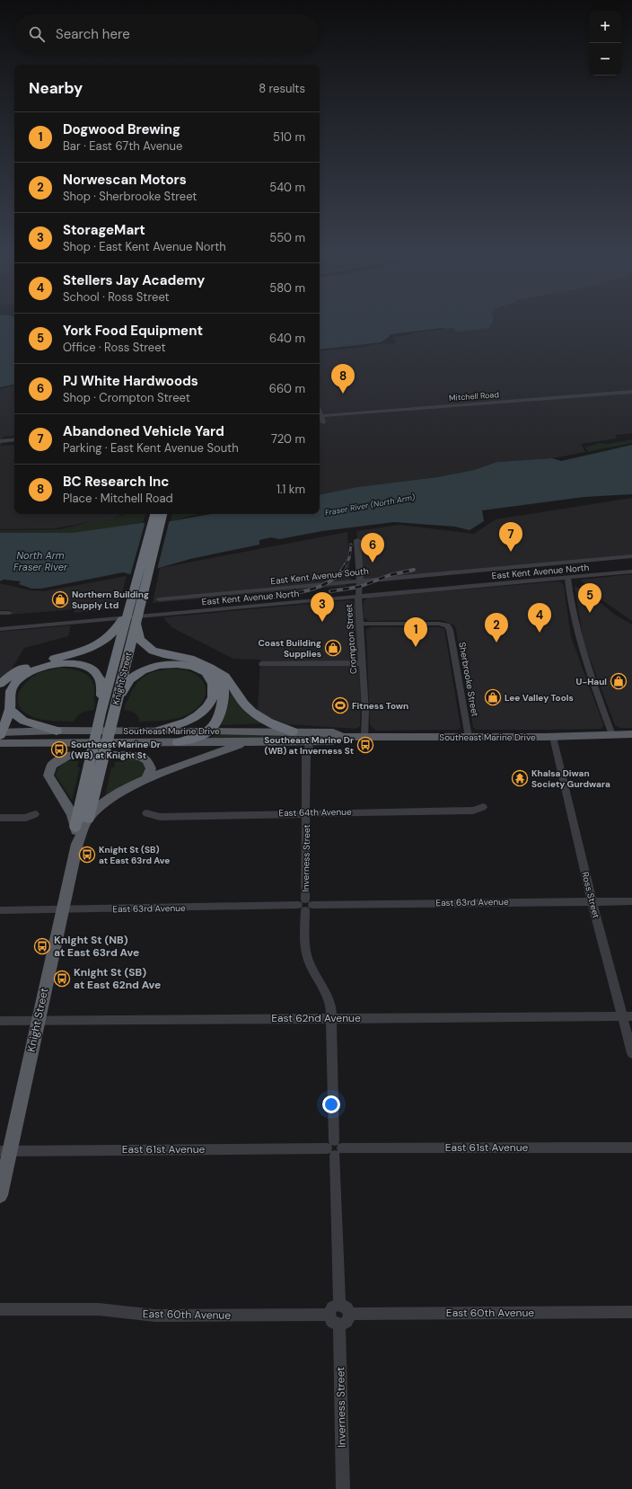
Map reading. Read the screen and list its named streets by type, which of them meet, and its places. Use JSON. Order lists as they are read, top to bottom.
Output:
{
  "streets": {
    "highway": ["Knight Street"],
    "main road": ["Southeast Marine Drive"],
    "street": [
      "Mitchell Road",
      "East Kent Avenue North",
      "East Kent Avenue South",
      "Crompton Street",
      "Sherbrooke Street",
      "East 64th Avenue",
      "Inverness Street",
      "Ross Street",
      "East 63rd Avenue",
      "East 62nd Avenue",
      "East 61st Avenue",
      "East 60th Avenue"
    ]
  },
  "crossings": [
    ["East Kent Avenue North", "Crompton Street"],
    ["East Kent Avenue South", "Crompton Street"],
    ["Crompton Street", "Sherbrooke Street"],
    ["Crompton Street", "Southeast Marine Drive"],
    ["Knight Street", "East 63rd Avenue"],
    ["Knight Street", "East 62nd Avenue"],
    ["Knight Street", "East 61st Avenue"],
    ["Sherbrooke Street", "Southeast Marine Drive"],
    ["Southeast Marine Drive", "Inverness Street"],
    ["Southeast Marine Drive", "Ross Street"],
    ["East 64th Avenue", "Inverness Street"],
    ["Inverness Street", "East 63rd Avenue"],
    ["Inverness Street", "East 62nd Avenue"],
    ["Inverness Street", "East 61st Avenue"],
    ["Inverness Street", "East 60th Avenue"],
    ["Ross Street", "East 63rd Avenue"],
    ["Ross Street", "East 62nd Avenue"]
  ],
  "water": ["Fraser River (North Arm)", "North Arm Fraser River"],
  "places": {
    "shop": [
      "Northern Building Supply Ltd",
      "Coast Building Supplies",
      "U-Haul",
      "Lee Valley Tools"
    ],
    "sports": ["Fitness Town"],
    "bus stop": [
      "Southeast Marine Dr (WB) at Inverness St",
      "Southeast Marine Dr (WB) at Knight St",
      "Knight St (SB) at East 63rd Ave",
      "Knight St (NB) at East 63rd Ave",
      "Knight St (SB) at East 62nd Ave"
    ],
    "temple": ["Khalsa Diwan Society Gurdwara"]
  },
  "page": {
    "map_buttons": ["+", "−"],
    "search": "Search here",
    "heading": ["Nearby", "8 results"],
    "list": [
      {
        "mark": "1",
        "name": "Dogwood Brewing",
        "note": "Bar · East 67th Avenue",
        "value": "510 m"
      },
      {
        "mark": "2",
        "name": "Norwescan Motors",
        "note": "Shop · Sherbrooke Street",
        "value": "540 m"
      },
      {
        "mark": "3",
        "name": "StorageMart",
        "note": "Shop · East Kent Avenue North",
        "value": "550 m"
      },
      {
        "mark": "4",
        "name": "Stellers Jay Academy",
        "note": "School · Ross Street",
        "value": "580 m"
      },
      {
        "mark": "5",
        "name": "York Food Equipment",
        "note": "Office · Ross Street",
        "value": "640 m"
      },
      {
        "mark": "6",
        "name": "PJ White Hardwoods",
        "note": "Shop · Crompton Street",
        "value": "660 m"
      },
      {
        "mark": "7",
        "name": "Abandoned Vehicle Yard",
        "note": "Parking · East Kent Avenue South",
        "value": "720 m"
      },
      {
        "mark": "8",
        "name": "BC Research Inc",
        "note": "Place · Mitchell Road",
        "value": "1.1 km"
      }
    ],
    "pins": [
      "8",
      "7",
      "6",
      "5",
      "3",
      "4",
      "2",
      "1"
    ]
  }
}
